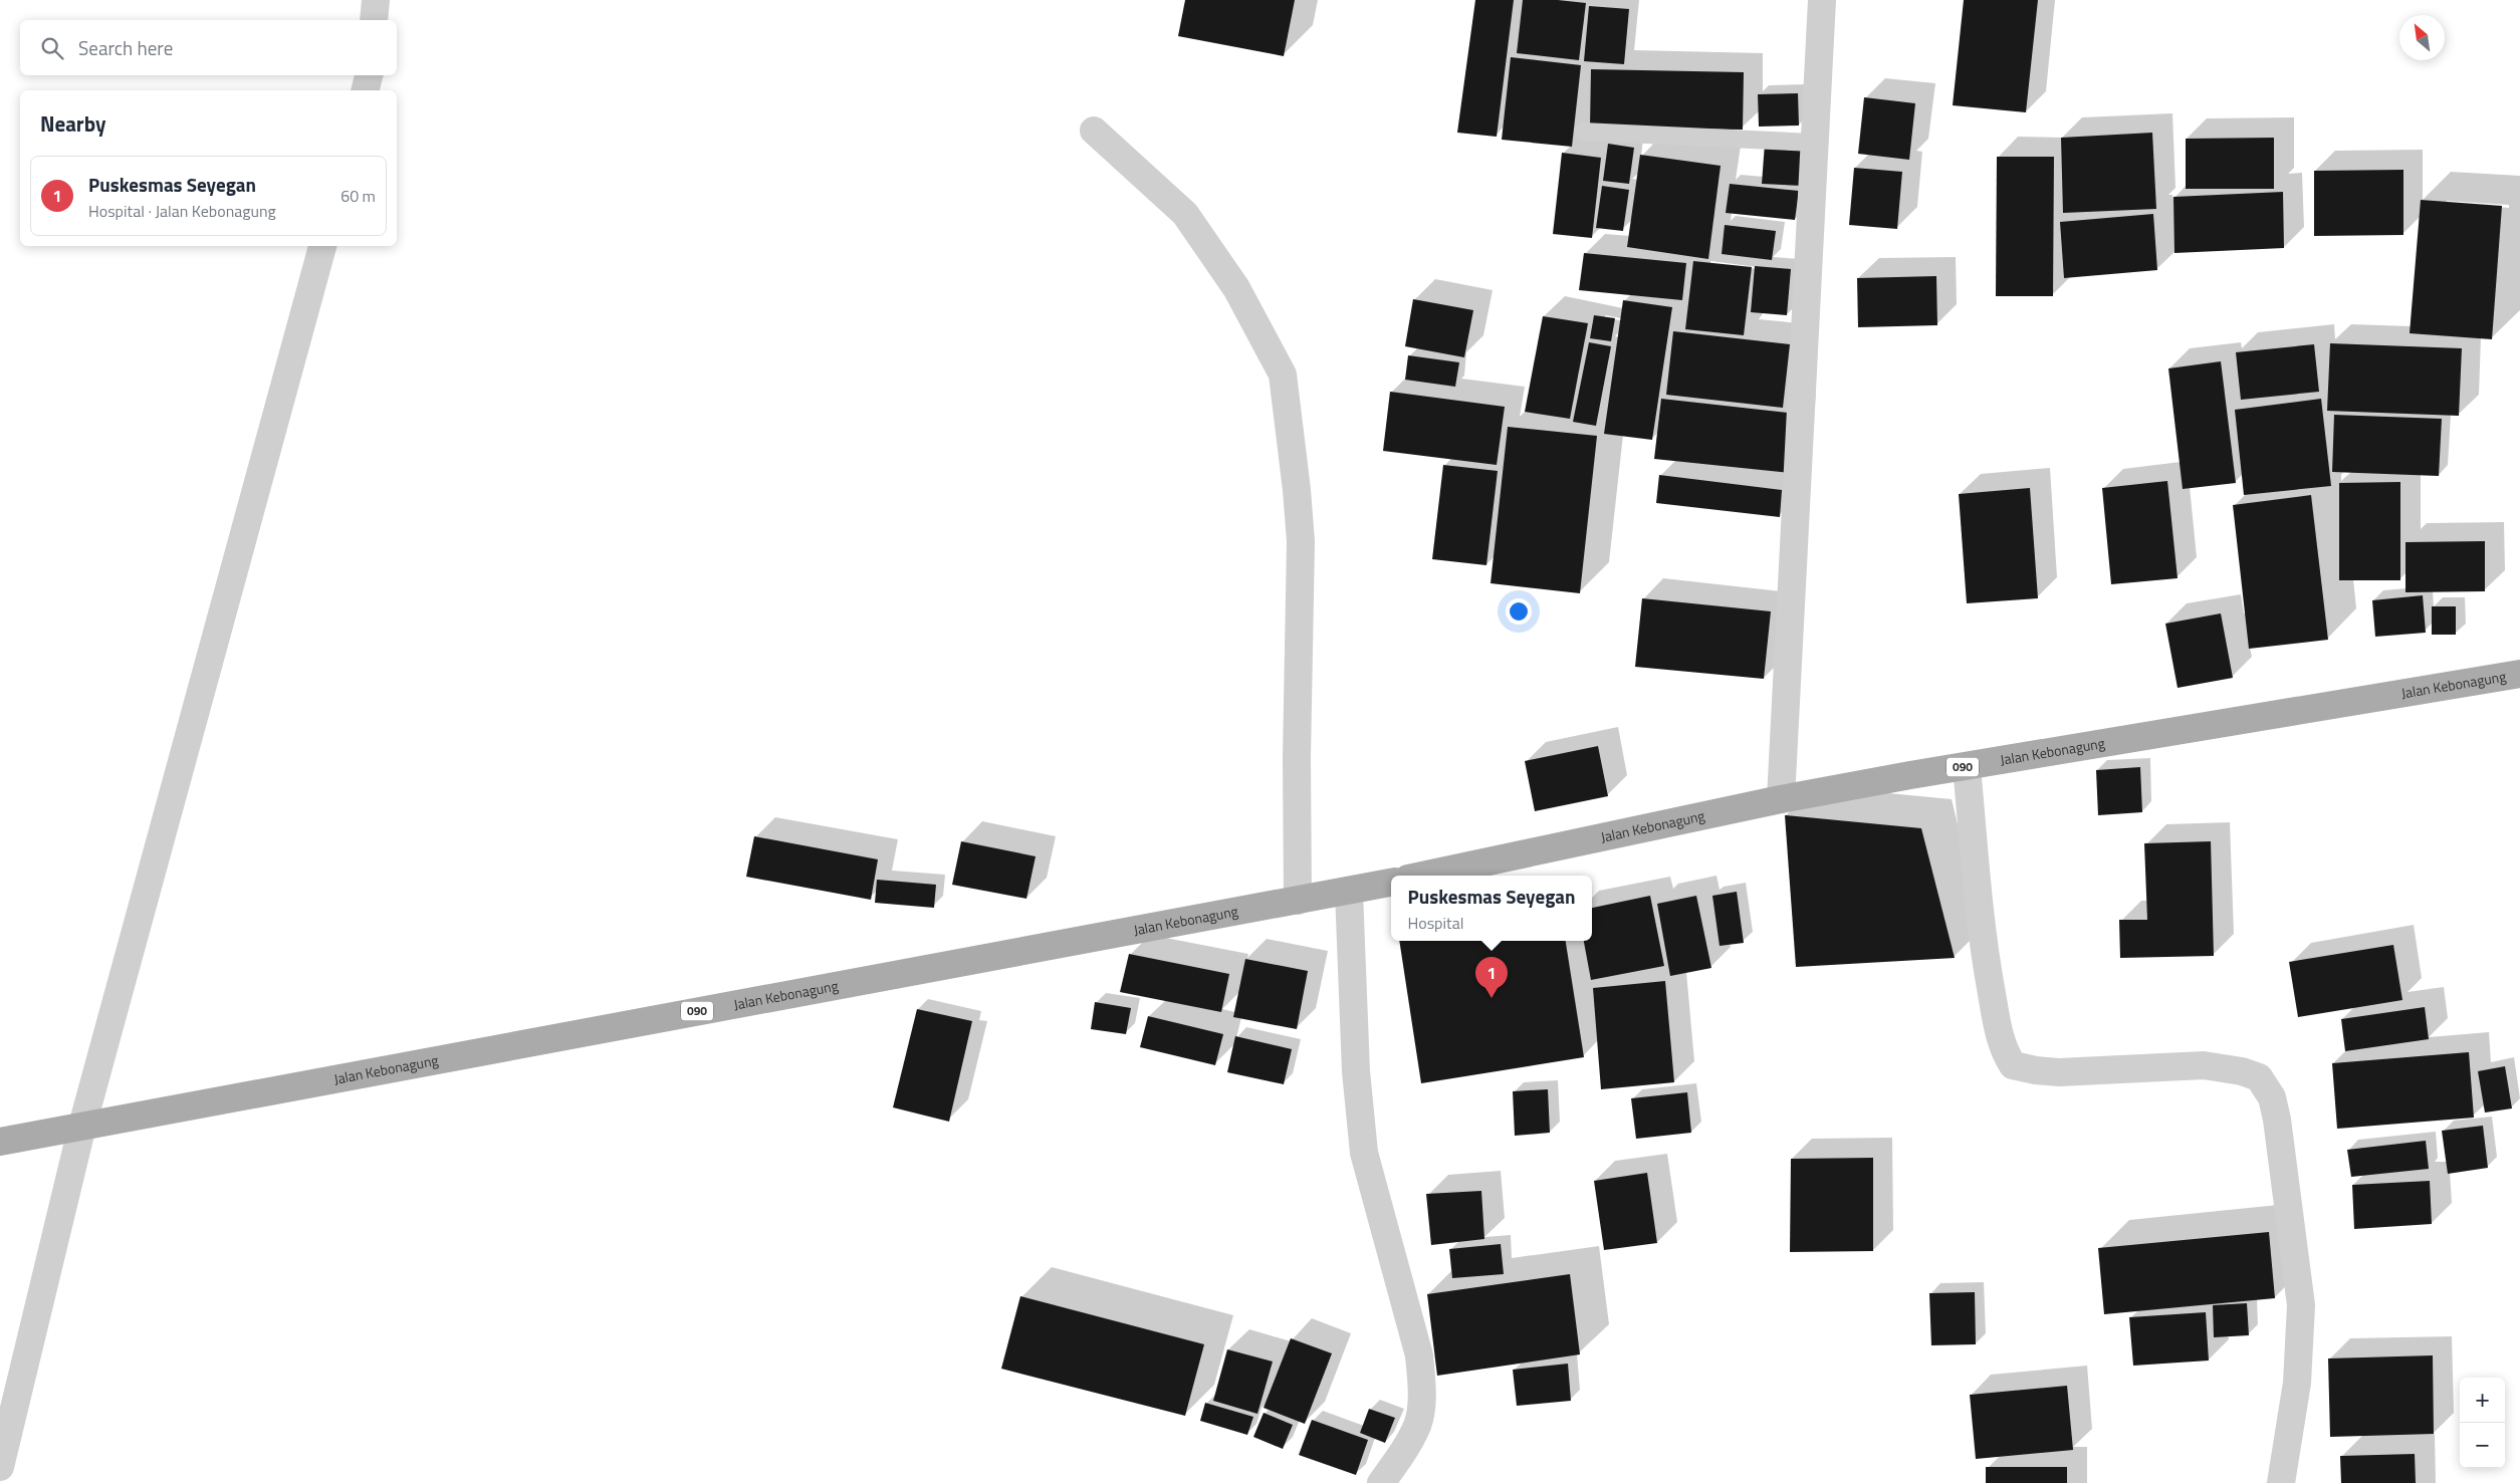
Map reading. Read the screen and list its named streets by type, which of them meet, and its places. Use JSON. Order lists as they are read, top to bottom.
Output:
{
  "streets": {
    "main road": ["Jalan Kebonagung", "090"]
  },
  "north": "top left",
  "page": {
    "search": "Search here",
    "heading": "Nearby",
    "list": [
      {
        "mark": "1",
        "name": "Puskesmas Seyegan",
        "note": "Hospital · Jalan Kebonagung",
        "value": "60 m"
      }
    ],
    "popup": ["Puskesmas Seyegan", "Hospital"],
    "pins": "1",
    "map_buttons": ["+", "−"]
  }
}
